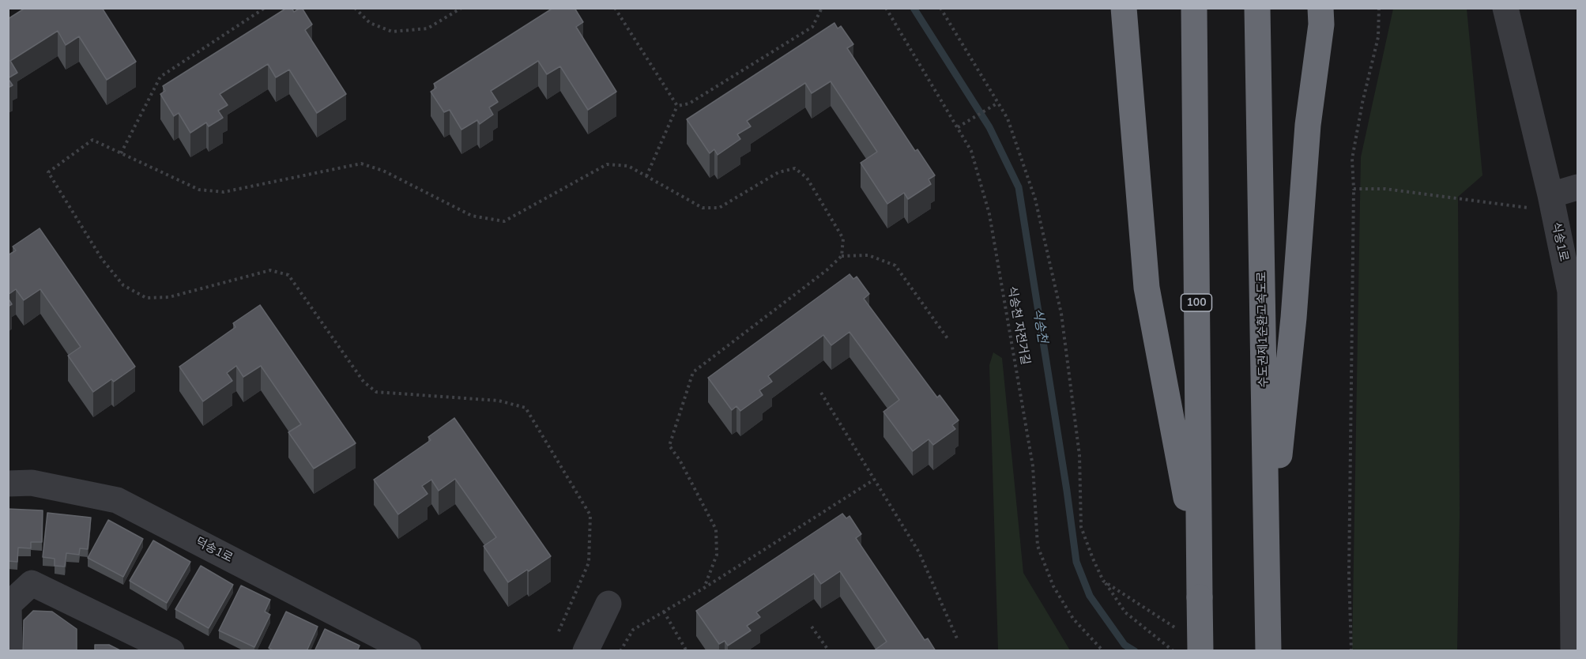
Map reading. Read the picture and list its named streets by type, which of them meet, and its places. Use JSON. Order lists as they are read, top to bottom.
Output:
{
  "streets": {
    "highway": ["100", "수도권제1순환고속도로"],
    "street": ["식송1로", "덕송1로"],
    "path": ["식송천 자전거길"]
  },
  "water": ["식송천"]
}
